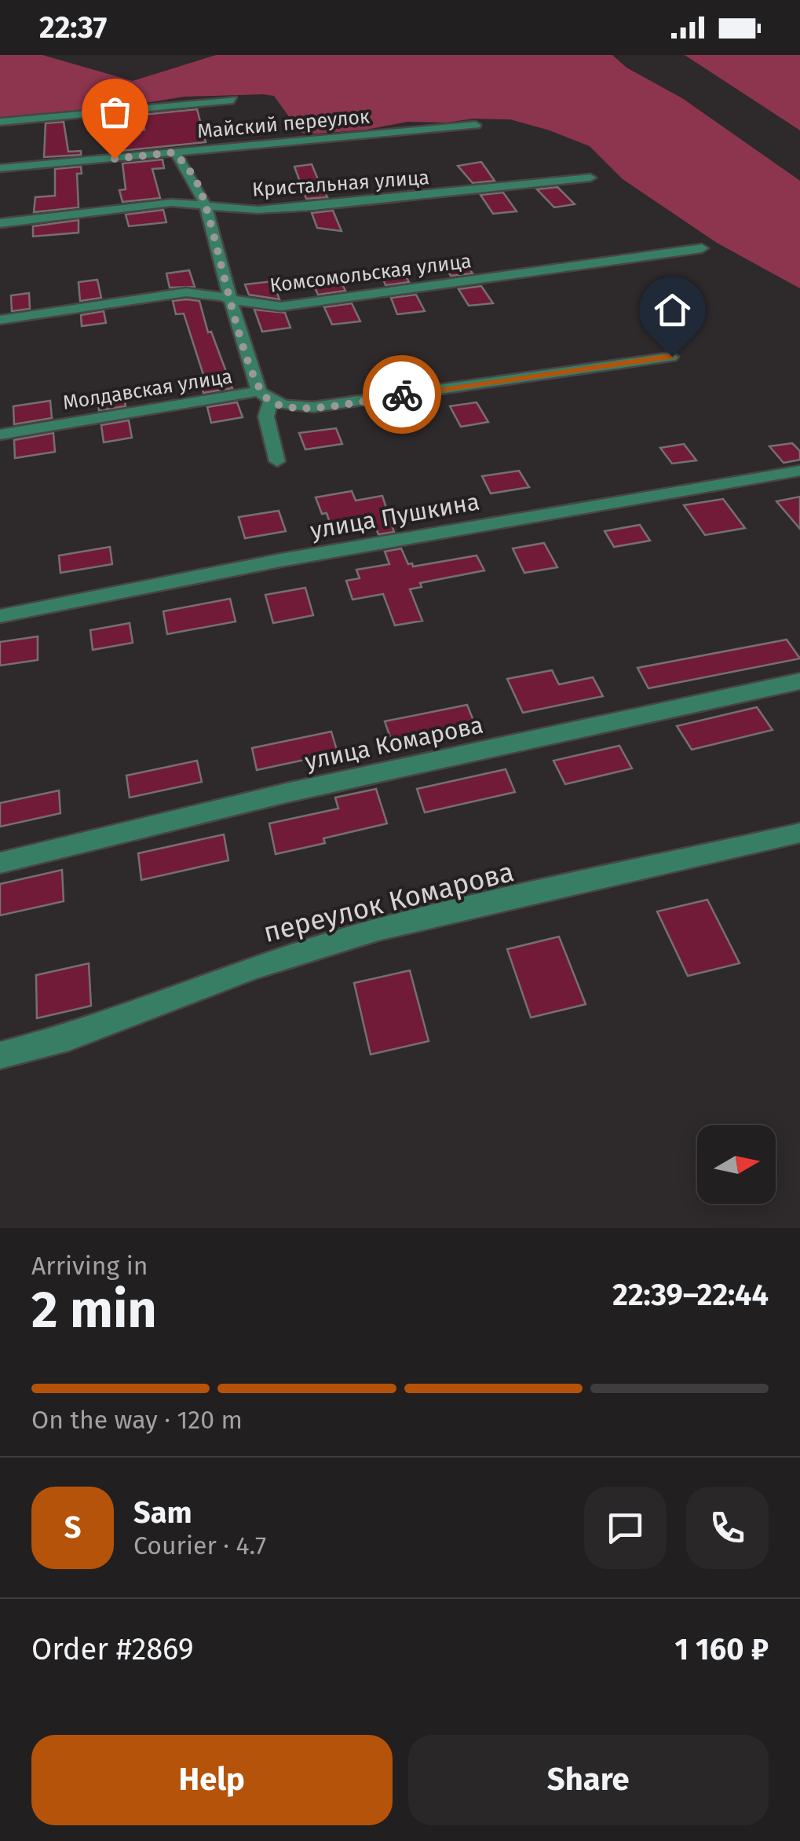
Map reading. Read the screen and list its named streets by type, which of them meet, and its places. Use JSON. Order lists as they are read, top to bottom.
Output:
{
  "streets": {
    "street": [
      "Майский переулок",
      "Кристальная улица",
      "Комсомольская улица",
      "Молдавская улица",
      "улица Пушкина",
      "улица Комарова",
      "переулок Комарова"
    ]
  },
  "north": "right",
  "page": {
    "status": "22:37",
    "heading": ["2 min", "Arriving in", "22:39–22:44"],
    "panel": [
      "Sam",
      "Courier · 4.7",
      "Order #2869",
      "1 160 ₽"
    ],
    "bar": "On the way · 120 m",
    "round": "S",
    "buttons": ["Help", "Share"]
  }
}
